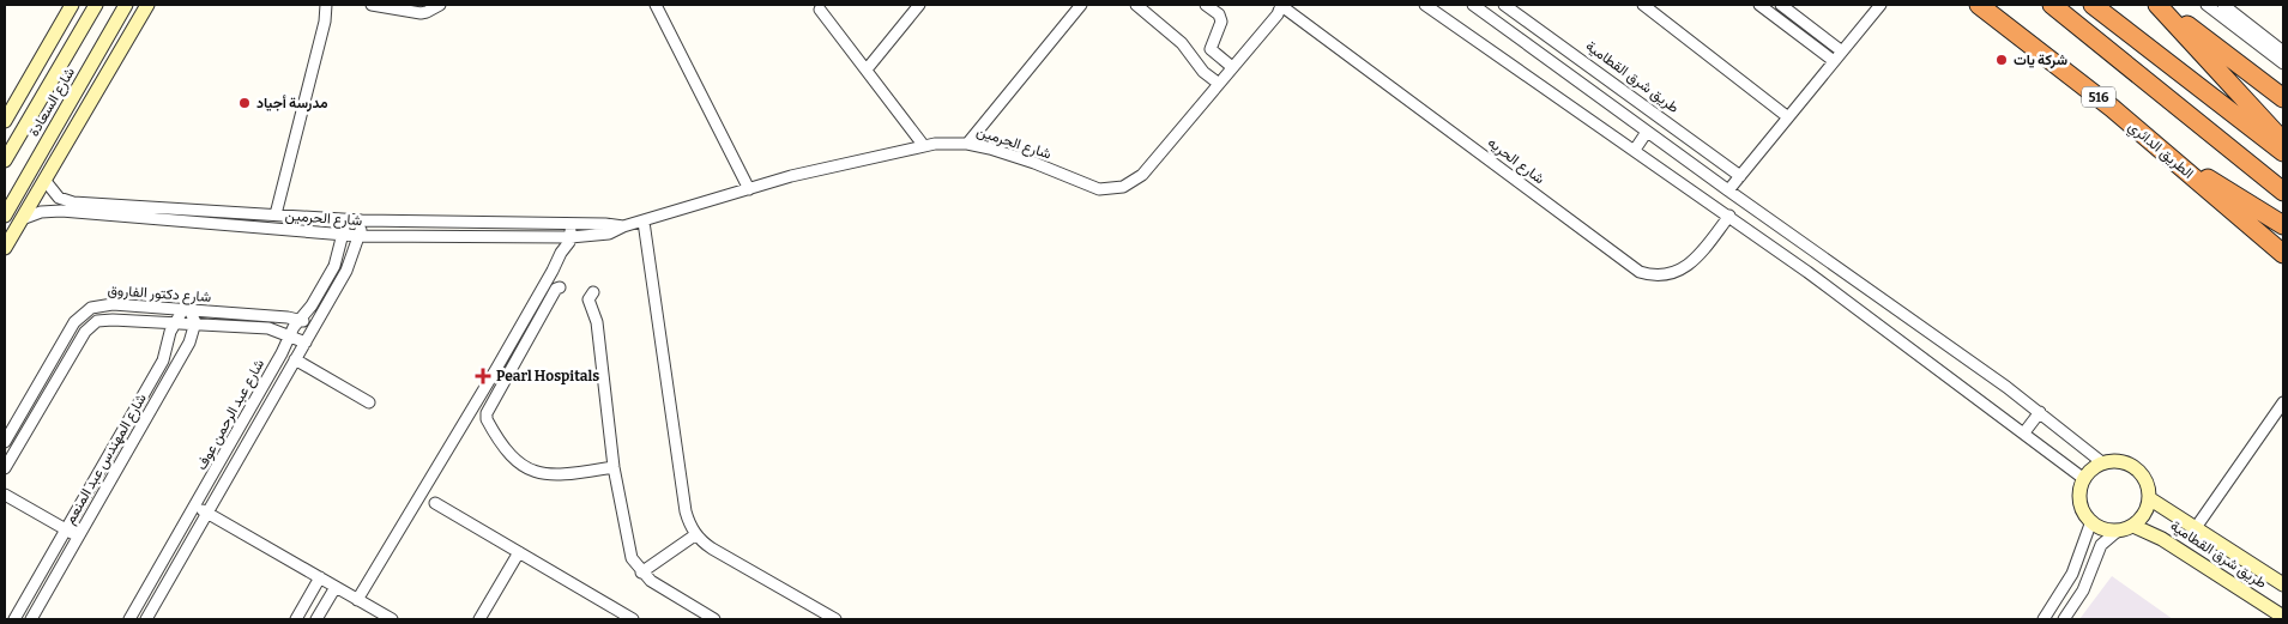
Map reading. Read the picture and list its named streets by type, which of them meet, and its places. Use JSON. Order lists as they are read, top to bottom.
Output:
{
  "streets": {
    "highway": ["516", "الطريق الدائري"],
    "street": [
      "طريق شرق القطامية",
      "شارع السعادة",
      "شارع الحرمين",
      "شارع الحريه",
      "شارع دكتور الفاروق",
      "شارع عبد الرحمن عوف",
      "شارع المهندس عبد المنعم"
    ]
  },
  "crossings": [
    ["516", "الطريق الدائري"],
    ["شارع الحرمين", "شارع الحريه"],
    ["شارع الحرمين", "شارع عبد الرحمن عوف"],
    ["شارع دكتور الفاروق", "شارع عبد الرحمن عوف"],
    ["شارع دكتور الفاروق", "شارع المهندس عبد المنعم"]
  ],
  "places": {
    "other": ["شركة يات", "مدرسة أجياد"],
    "health": ["Pearl Hospitals"]
  }
}
